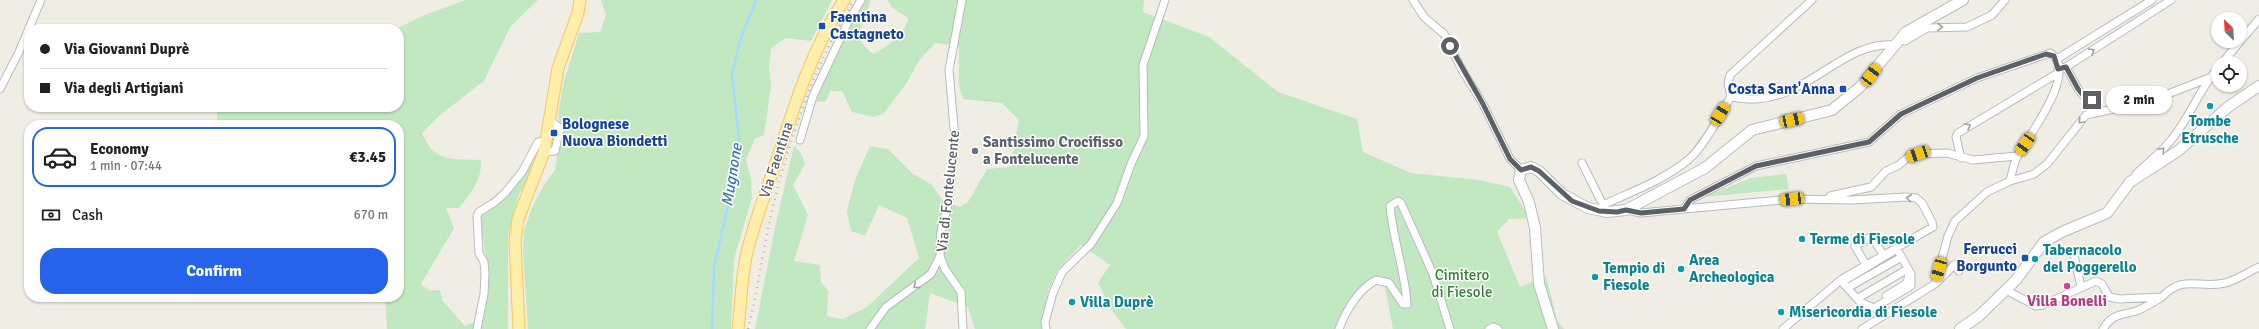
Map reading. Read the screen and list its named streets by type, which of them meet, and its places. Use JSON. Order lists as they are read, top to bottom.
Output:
{
  "streets": {
    "main road": ["Via Faentina"],
    "street": ["Via di Fontelucente"]
  },
  "water": ["Mugnone"],
  "parks": ["Cimitero di Fiesole"],
  "places": {
    "transit": [
      "Faentina Castagneto",
      "Costa Sant'Anna",
      "Bolognese Nuova Biondetti",
      "Ferrucci Borgunto"
    ],
    "other": [
      "Tombe Etrusche",
      "Santissimo Crocifisso a Fontelucente",
      "Terme di Fiesole",
      "Tabernacolo del Poggerello",
      "Area Archeologica",
      "Tempio di Fiesole",
      "Villa Bonelli",
      "Villa Duprè",
      "Misericordia di Fiesole"
    ]
  },
  "north": "top left",
  "page": {
    "banner": ["Via Giovanni Duprè", "Via degli Artigiani"],
    "bubble": "2 min",
    "list": [
      {
        "name": "Economy",
        "note": "1 min · 07:44",
        "value": "€3.45"
      }
    ],
    "pay": ["Cash", "670 m"],
    "buttons": "Confirm"
  }
}
